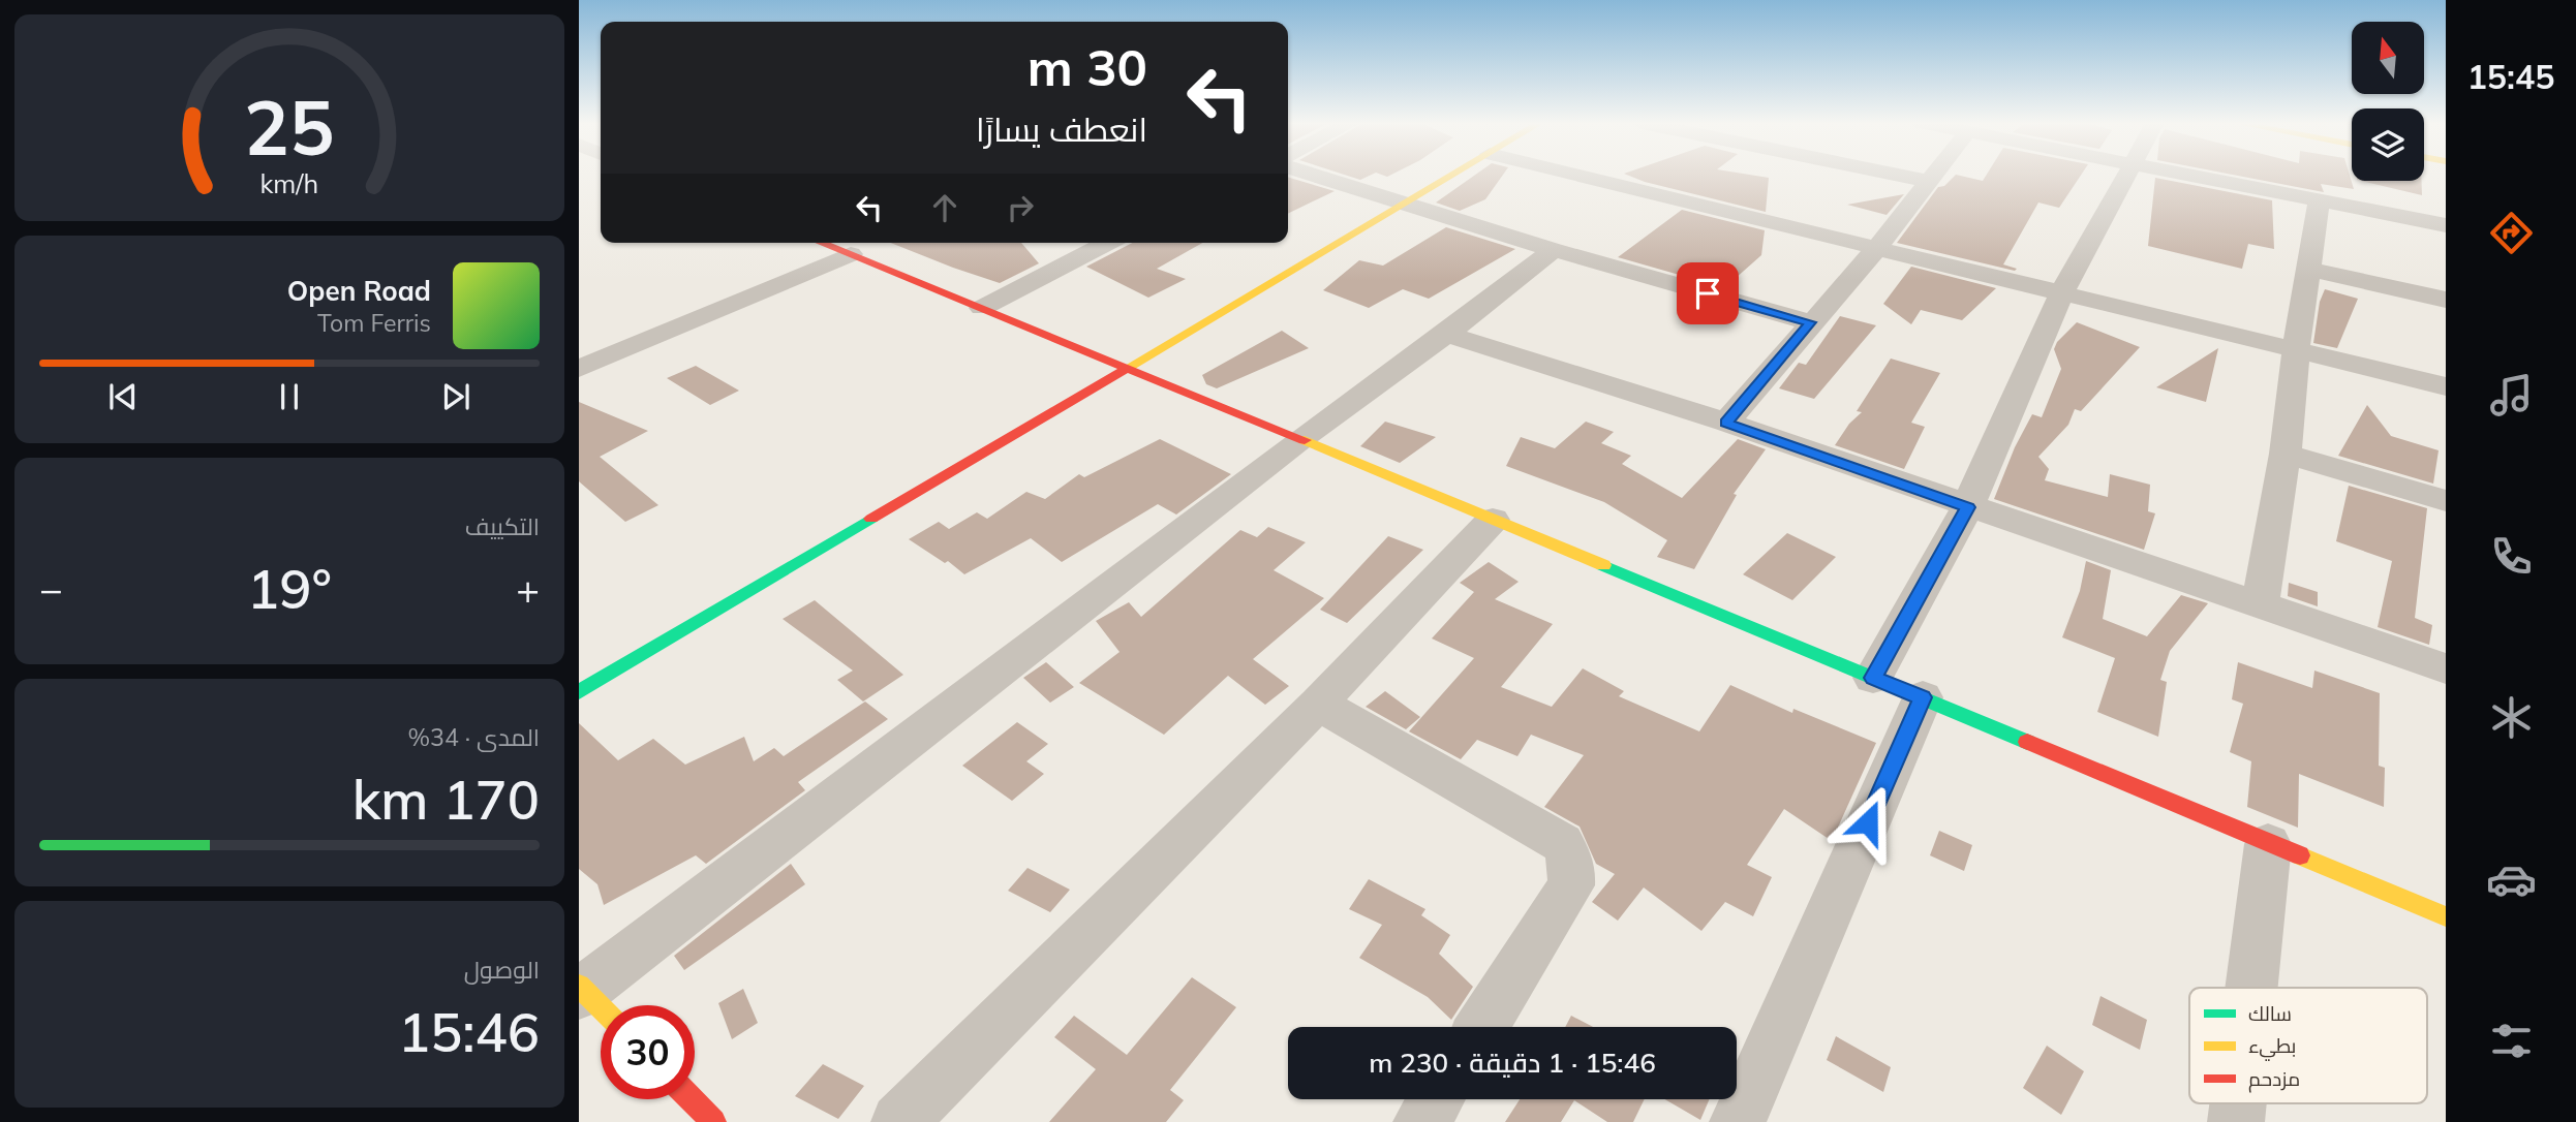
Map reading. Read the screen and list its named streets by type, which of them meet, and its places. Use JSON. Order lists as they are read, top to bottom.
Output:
{
  "legend": ["سالك", "بطيء", "مزدحم"],
  "north": "top",
  "page": {
    "tabs": "15:45",
    "turn": ["30 m", "انعطف يسارًا"],
    "song": ["Open Road", "Tom Ferris"],
    "tile": [
      "التكييف",
      ["المدى · 34%", "170 km"],
      ["الوصول", "15:46"]
    ],
    "heat": ["−", "19°", "+"],
    "limit": "30",
    "trip": "15:46 · 1 دقيقة · 230 m",
    "gauge": ["25", "km/h"]
  }
}
